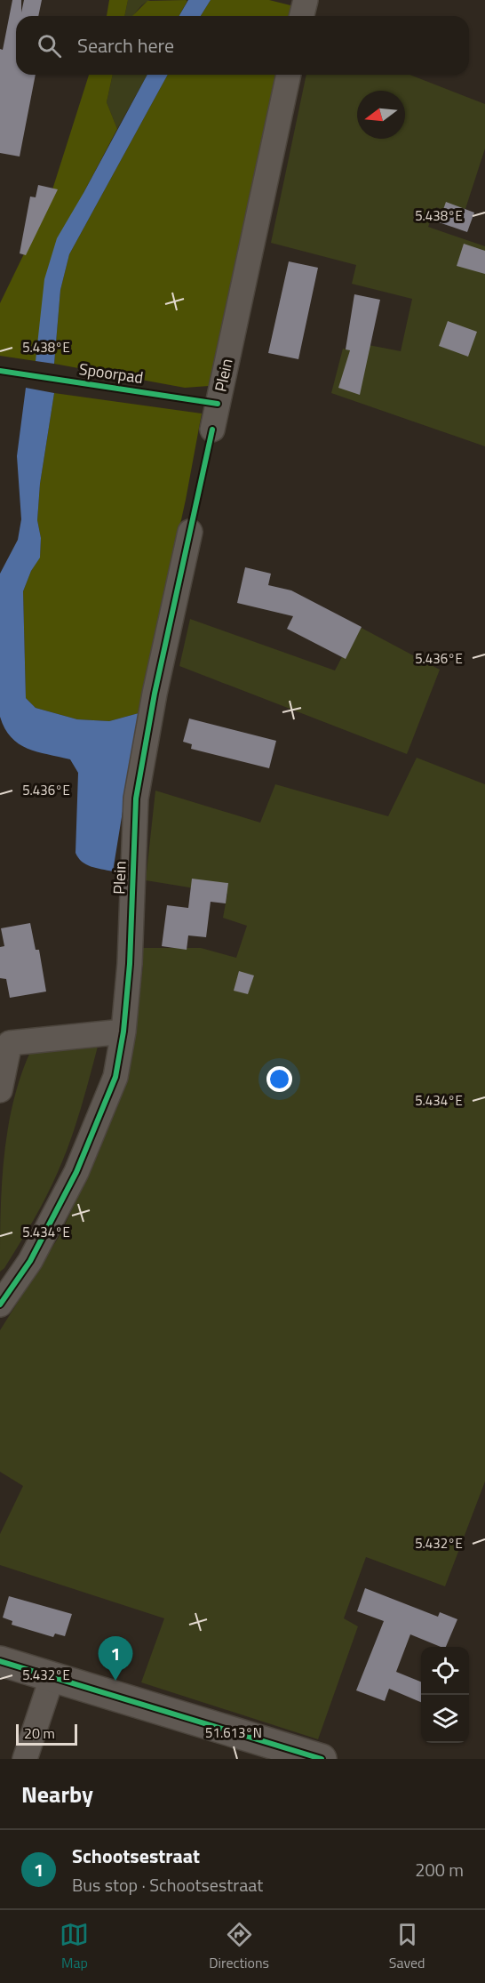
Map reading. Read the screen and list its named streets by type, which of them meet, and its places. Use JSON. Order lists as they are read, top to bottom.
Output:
{
  "streets": {
    "street": ["Plein"],
    "cycle path": ["Spoorpad"]
  },
  "scale_bar": "20 m",
  "north": "left",
  "page": {
    "search": "Search here",
    "pins": "1",
    "scale": "20 m",
    "heading": "Nearby",
    "list": [
      {
        "mark": "1",
        "name": "Schootsestraat",
        "note": "Bus stop · Schootsestraat",
        "value": "200 m"
      }
    ],
    "nav": ["Map", "Directions", "Saved"]
  },
  "coordinates": [
    "5.438°E",
    "5.436°E",
    "5.434°E",
    "5.432°E",
    "51.613°N"
  ]
}
